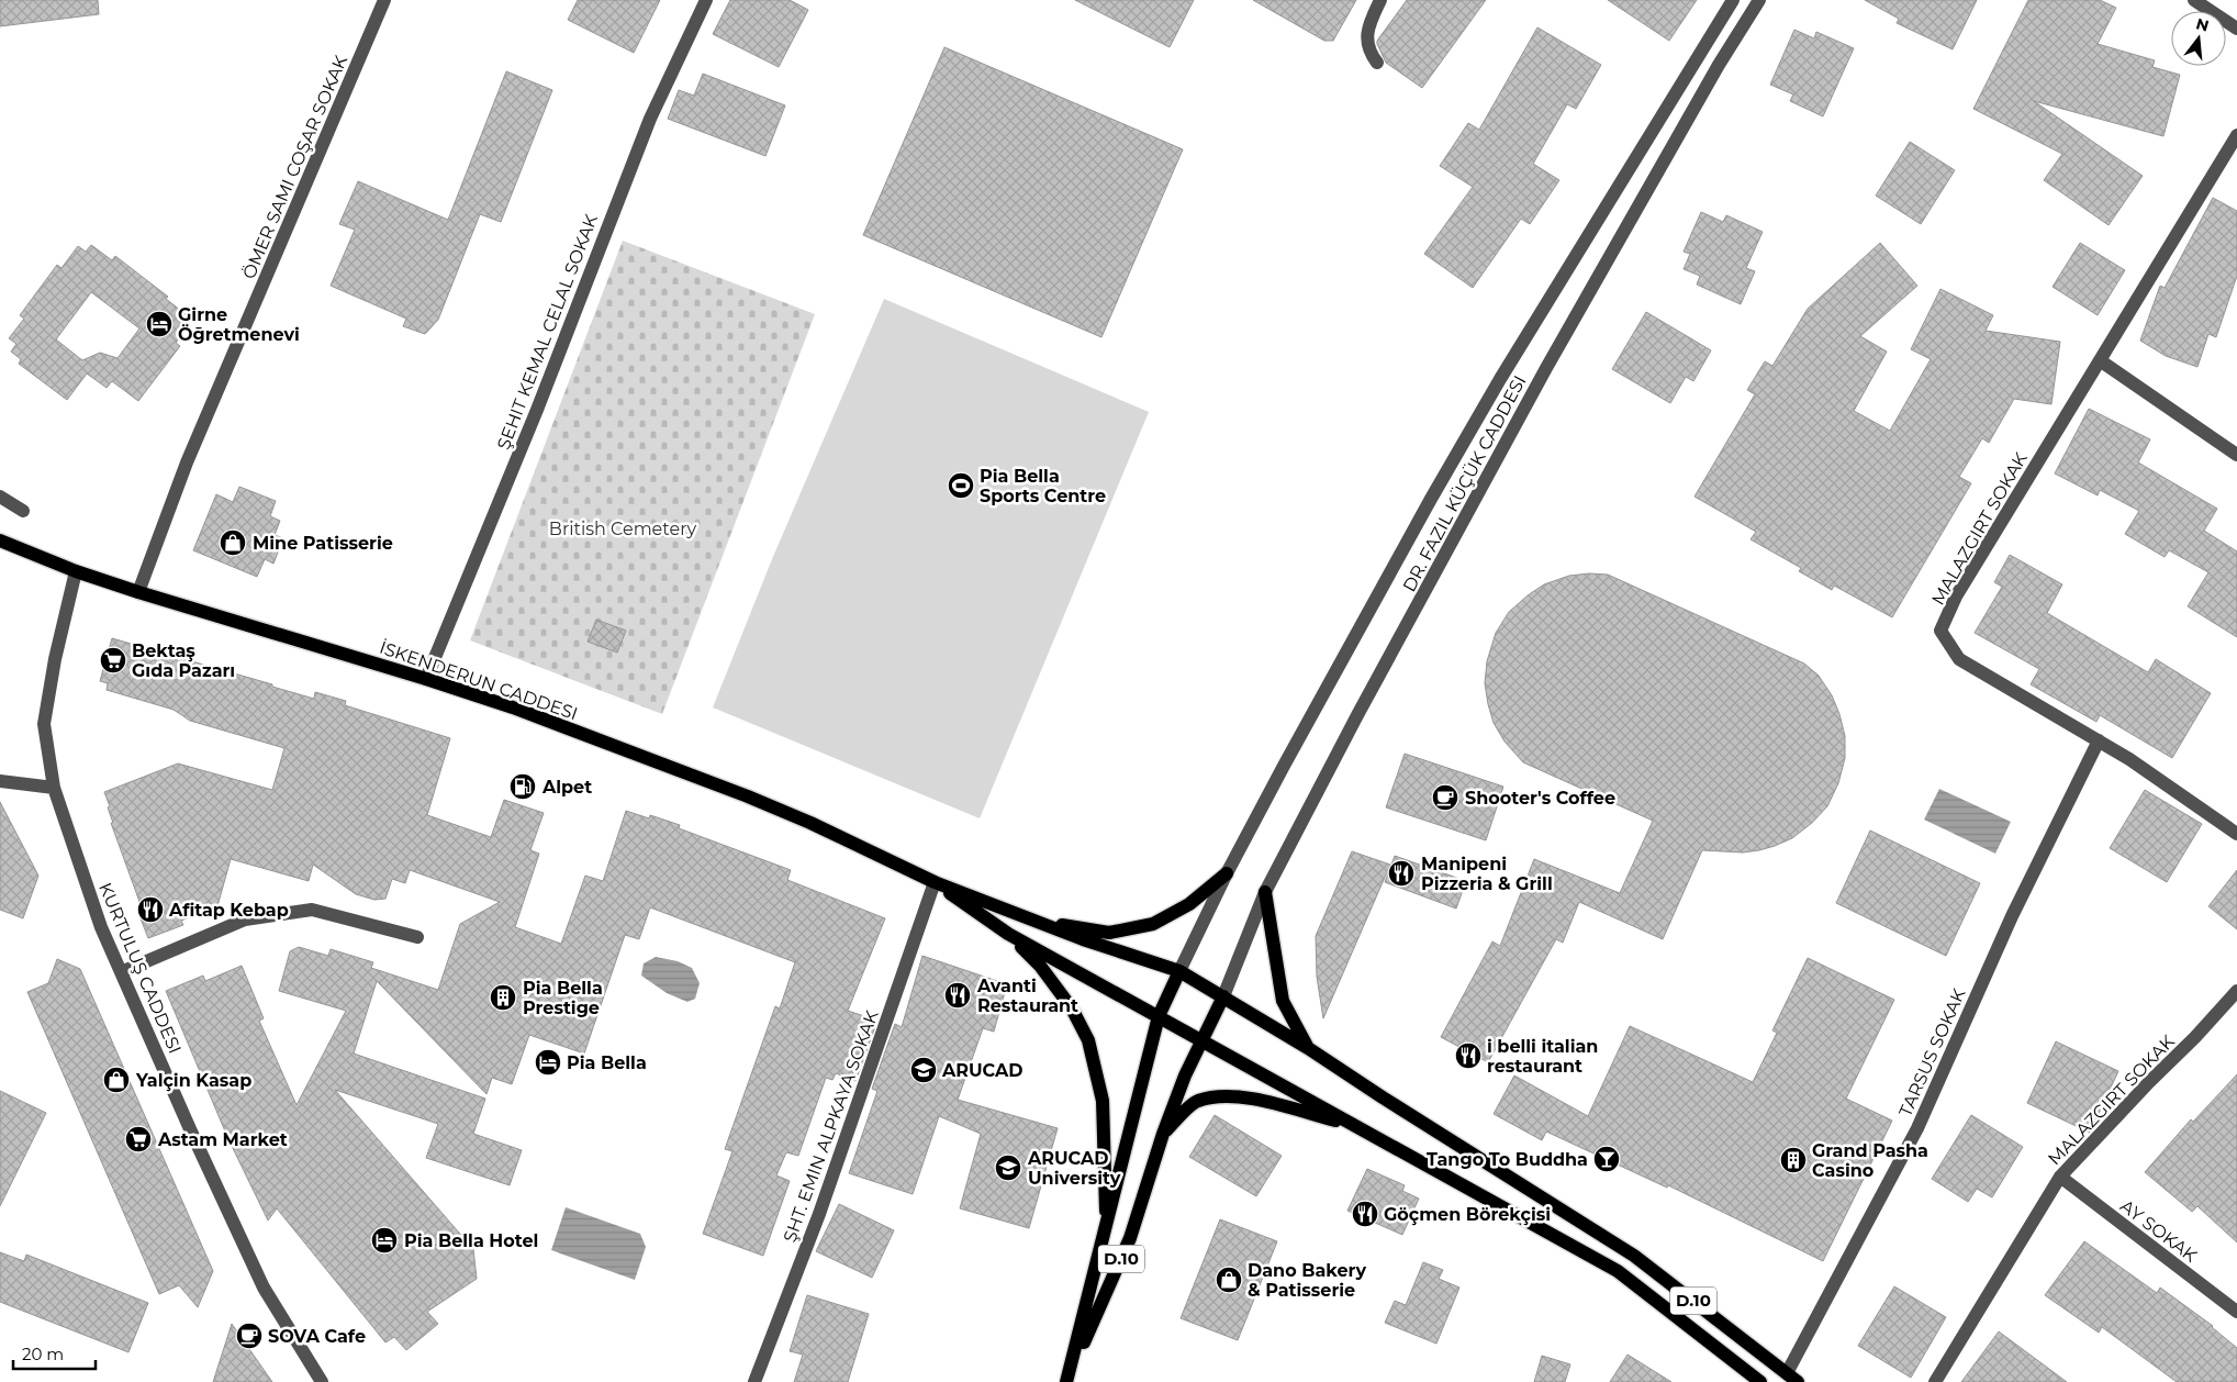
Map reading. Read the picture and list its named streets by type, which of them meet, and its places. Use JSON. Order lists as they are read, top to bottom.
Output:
{
  "streets": {
    "main road": ["İSKENDERUN CADDESI", "D.10"],
    "street": [
      "ÖMER SAMI COŞAR SOKAK",
      "ŞEHIT KEMAL CELAL SOKAK",
      "MALAZGIRT SOKAK",
      "KURTULUŞ CADDESI",
      "TARSUS SOKAK",
      "ŞHT. EMIN ALPKAYA SOKAK",
      "AY SOKAK"
    ]
  },
  "crossings": [
    ["ÖMER SAMI COŞAR SOKAK", "İSKENDERUN CADDESI"],
    ["ŞEHIT KEMAL CELAL SOKAK", "İSKENDERUN CADDESI"],
    ["MALAZGIRT SOKAK", "TARSUS SOKAK"],
    ["MALAZGIRT SOKAK", "AY SOKAK"],
    ["İSKENDERUN CADDESI", "KURTULUŞ CADDESI"],
    ["İSKENDERUN CADDESI", "ŞHT. EMIN ALPKAYA SOKAK"],
    ["TARSUS SOKAK", "D.10"]
  ],
  "parks": ["British Cemetery"],
  "places": {
    "hotel": ["Girne Öğretmenevi", "Pia Bella", "Pia Bella Hotel"],
    "sports": ["Pia Bella Sports Centre"],
    "shop": ["Mine Patisserie", "Yalçin Kasap", "Dano Bakery & Patisserie"],
    "supermarket": ["Bektaş Gıda Pazarı", "Astam Market"],
    "fuel station": ["Alpet"],
    "cafe": ["Shooter's Coffee", "SOVA Cafe"],
    "restaurant": [
      "Manipeni Pizzeria & Grill",
      "Afitap Kebap",
      "Avanti Restaurant",
      "i belli italian restaurant",
      "Göçmen Börekçisi"
    ],
    "building": ["Pia Bella Prestige", "Grand Pasha Casino"],
    "school or university": ["ARUCAD", "ARUCAD University"],
    "bar": ["Tango To Buddha"]
  },
  "scale_bar": "20 m",
  "north": "top"
}
